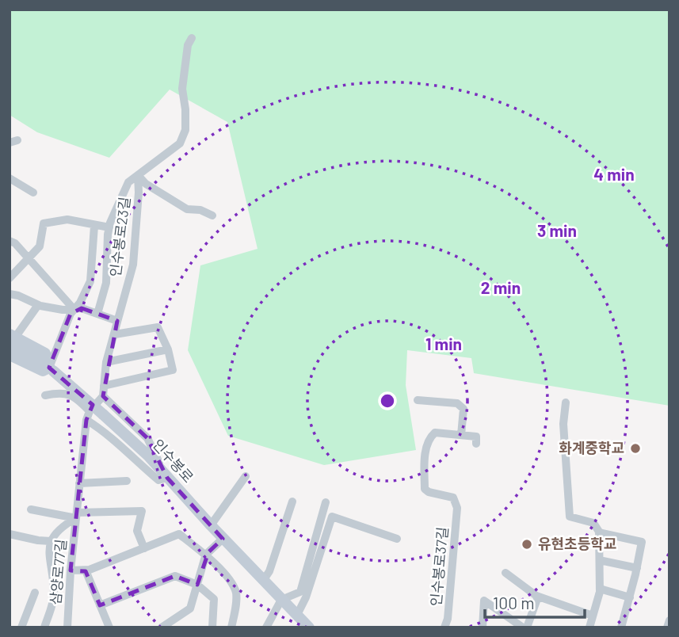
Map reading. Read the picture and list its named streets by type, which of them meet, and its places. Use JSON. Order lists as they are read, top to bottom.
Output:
{
  "streets": {
    "main road": ["인수봉로"],
    "street": ["인수봉로23길", "인수봉로37길", "삼양로77길"]
  },
  "places": ["화계중학교", "유현초등학교"],
  "scale_bar": "100 m",
  "rings": [
    "4 min",
    "3 min",
    "2 min",
    "1 min"
  ]
}
